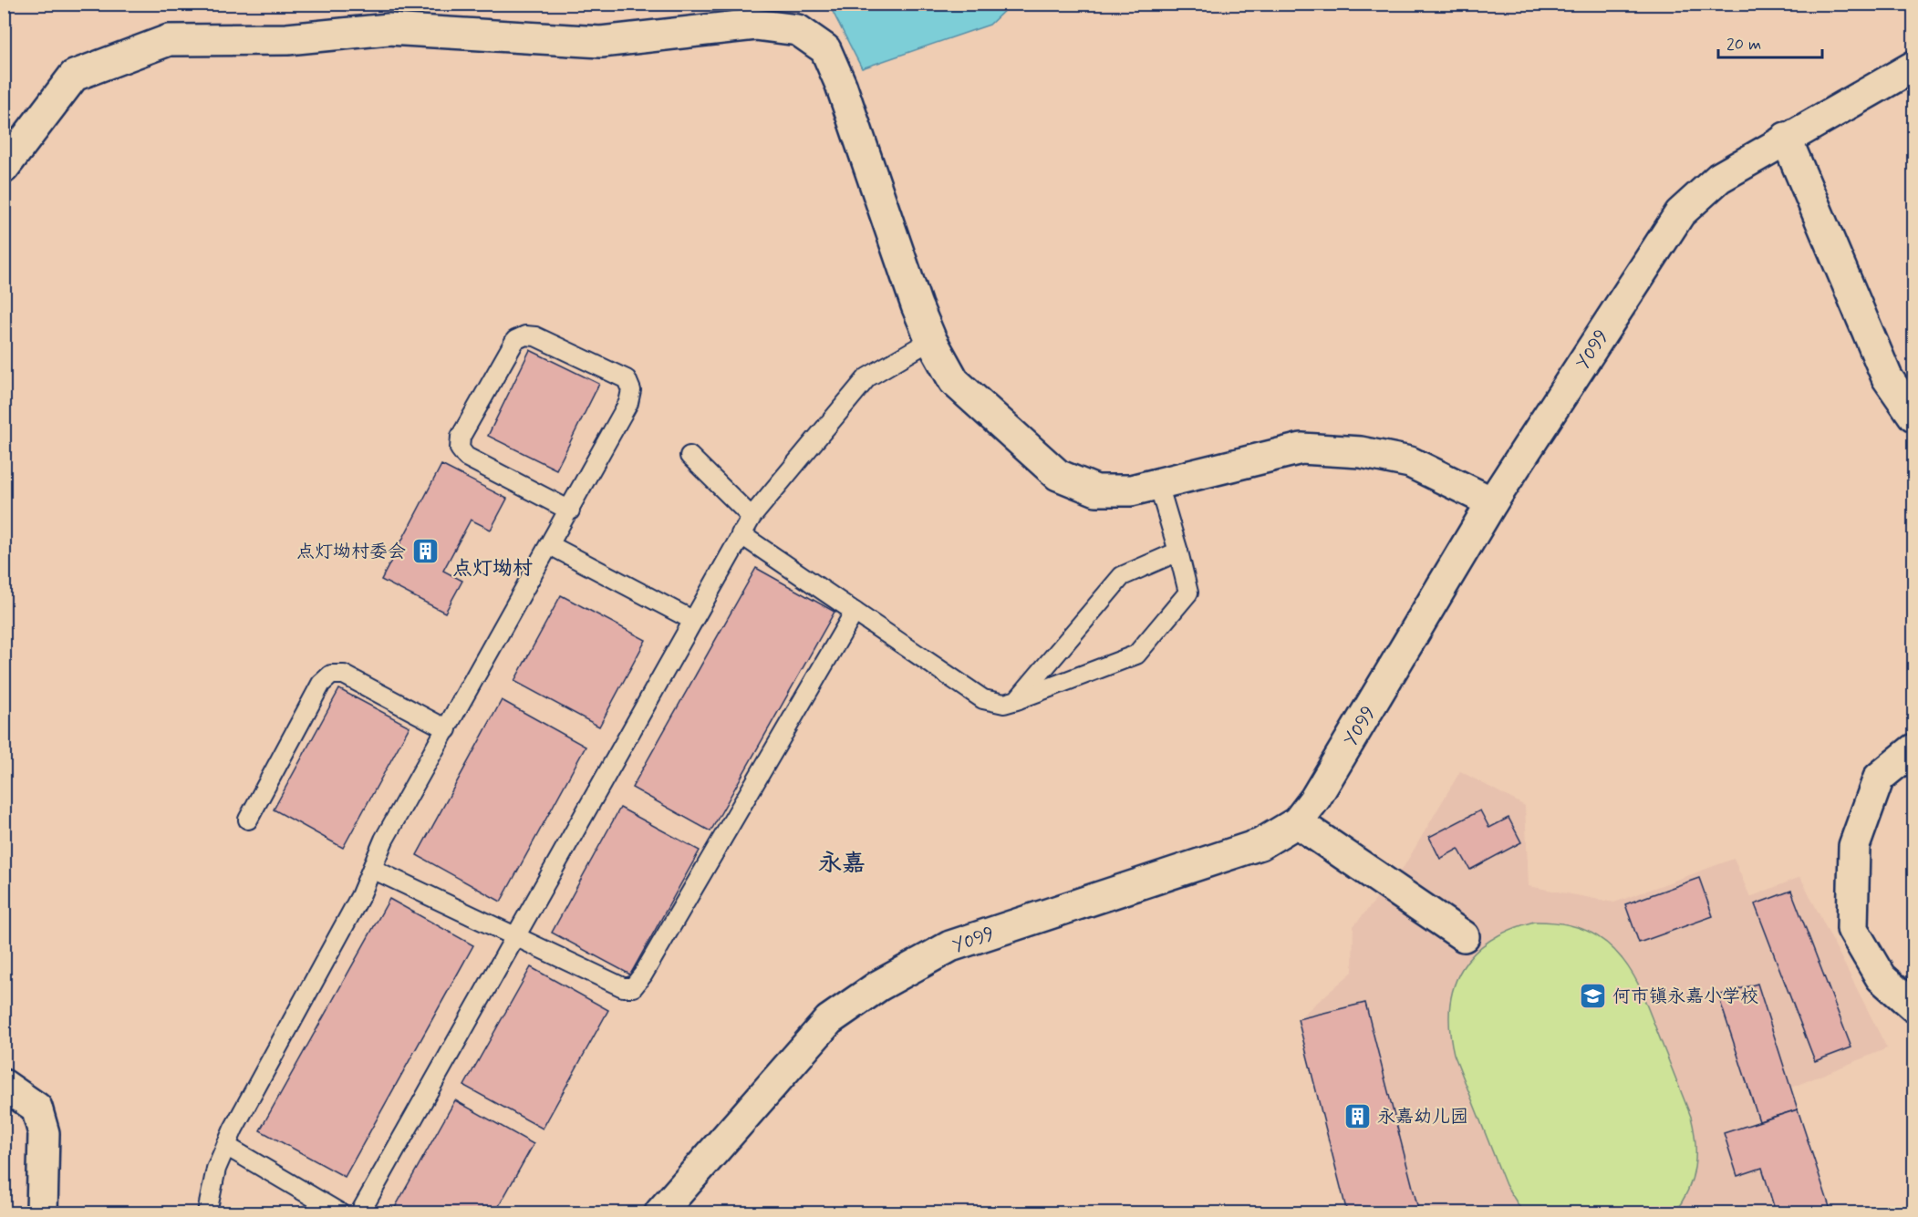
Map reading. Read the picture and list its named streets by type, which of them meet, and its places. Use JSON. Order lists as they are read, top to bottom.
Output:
{
  "streets": {
    "street": ["Y099"]
  },
  "districts": ["点灯坳村", "永嘉"],
  "places": {
    "building": ["点灯坳村委会", "永嘉幼儿园"],
    "school or university": ["何市镇永嘉小学校"]
  },
  "scale_bar": "20 m"
}
